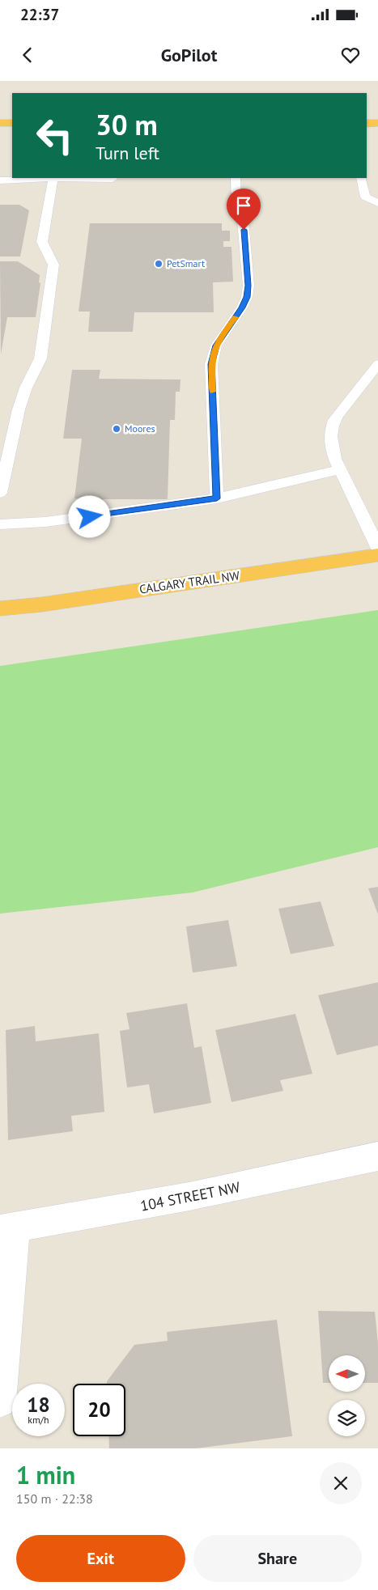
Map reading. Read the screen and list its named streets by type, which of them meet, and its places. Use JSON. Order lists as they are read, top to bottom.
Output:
{
  "streets": {
    "highway": ["CALGARY TRAIL NW"],
    "street": ["104 STREET NW"]
  },
  "places": ["PetSmart", "Moores"],
  "north": "left",
  "page": {
    "status": "22:37",
    "header": "GoPilot",
    "turn": ["30 m", "Turn left"],
    "speed": "18 km/h",
    "limit": "20",
    "heading": ["1 min", "150 m · 22:38"],
    "buttons": ["Exit", "Share"]
  }
}
